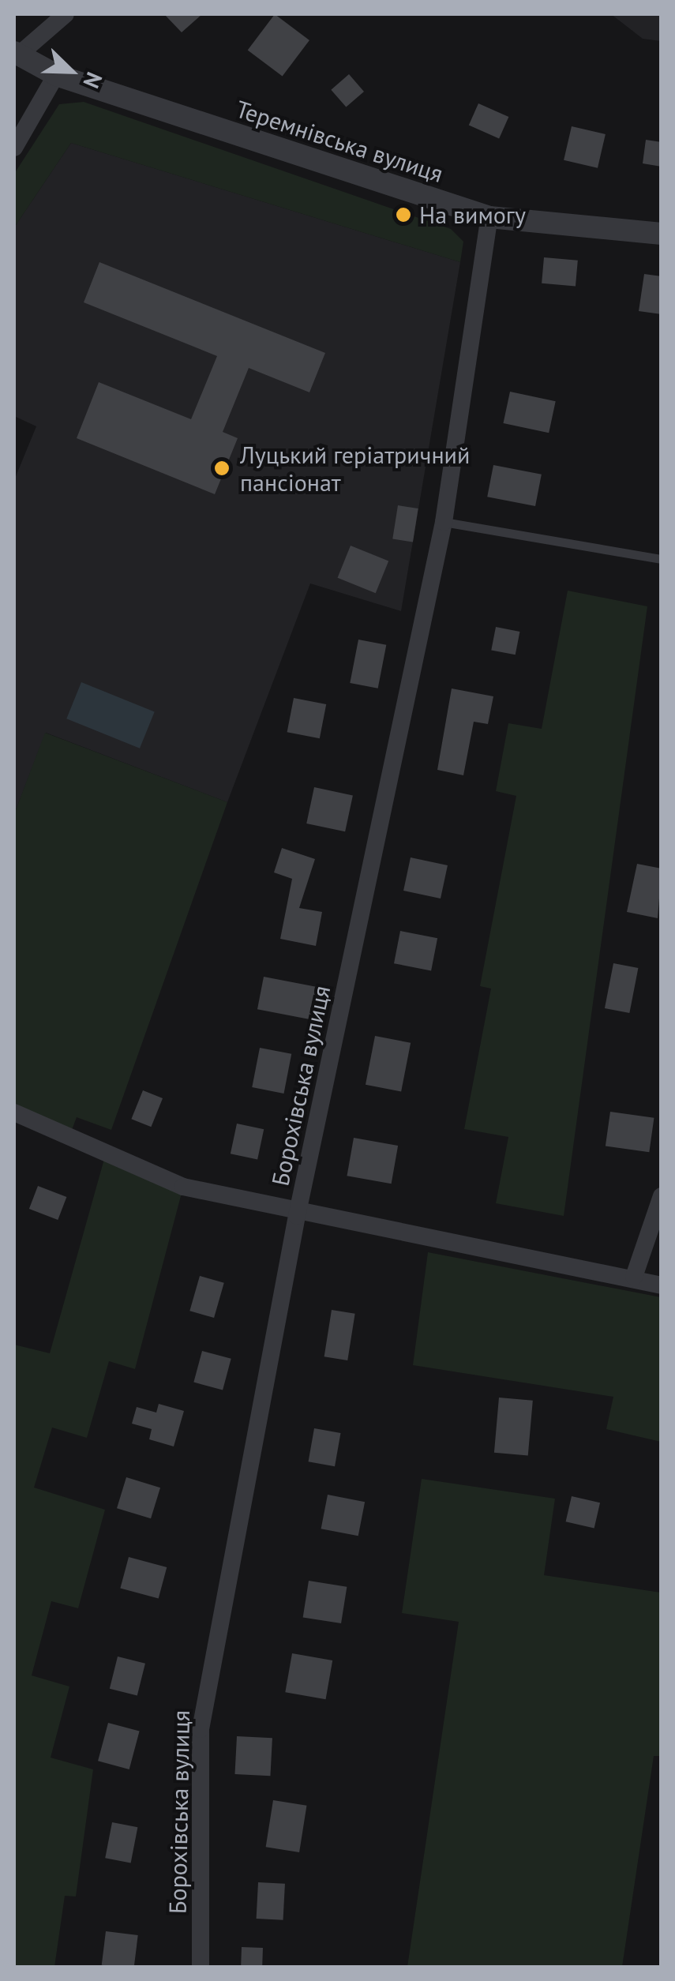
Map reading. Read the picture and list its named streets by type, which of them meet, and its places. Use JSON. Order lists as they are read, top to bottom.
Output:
{
  "streets": {
    "street": ["Теремнівська вулиця", "Борохівська вулиця"]
  },
  "crossings": [
    ["Теремнівська вулиця", "Борохівська вулиця"]
  ],
  "places": ["На вимогу", "Луцький геріатричний пансіонат"],
  "north": "bottom right"
}
